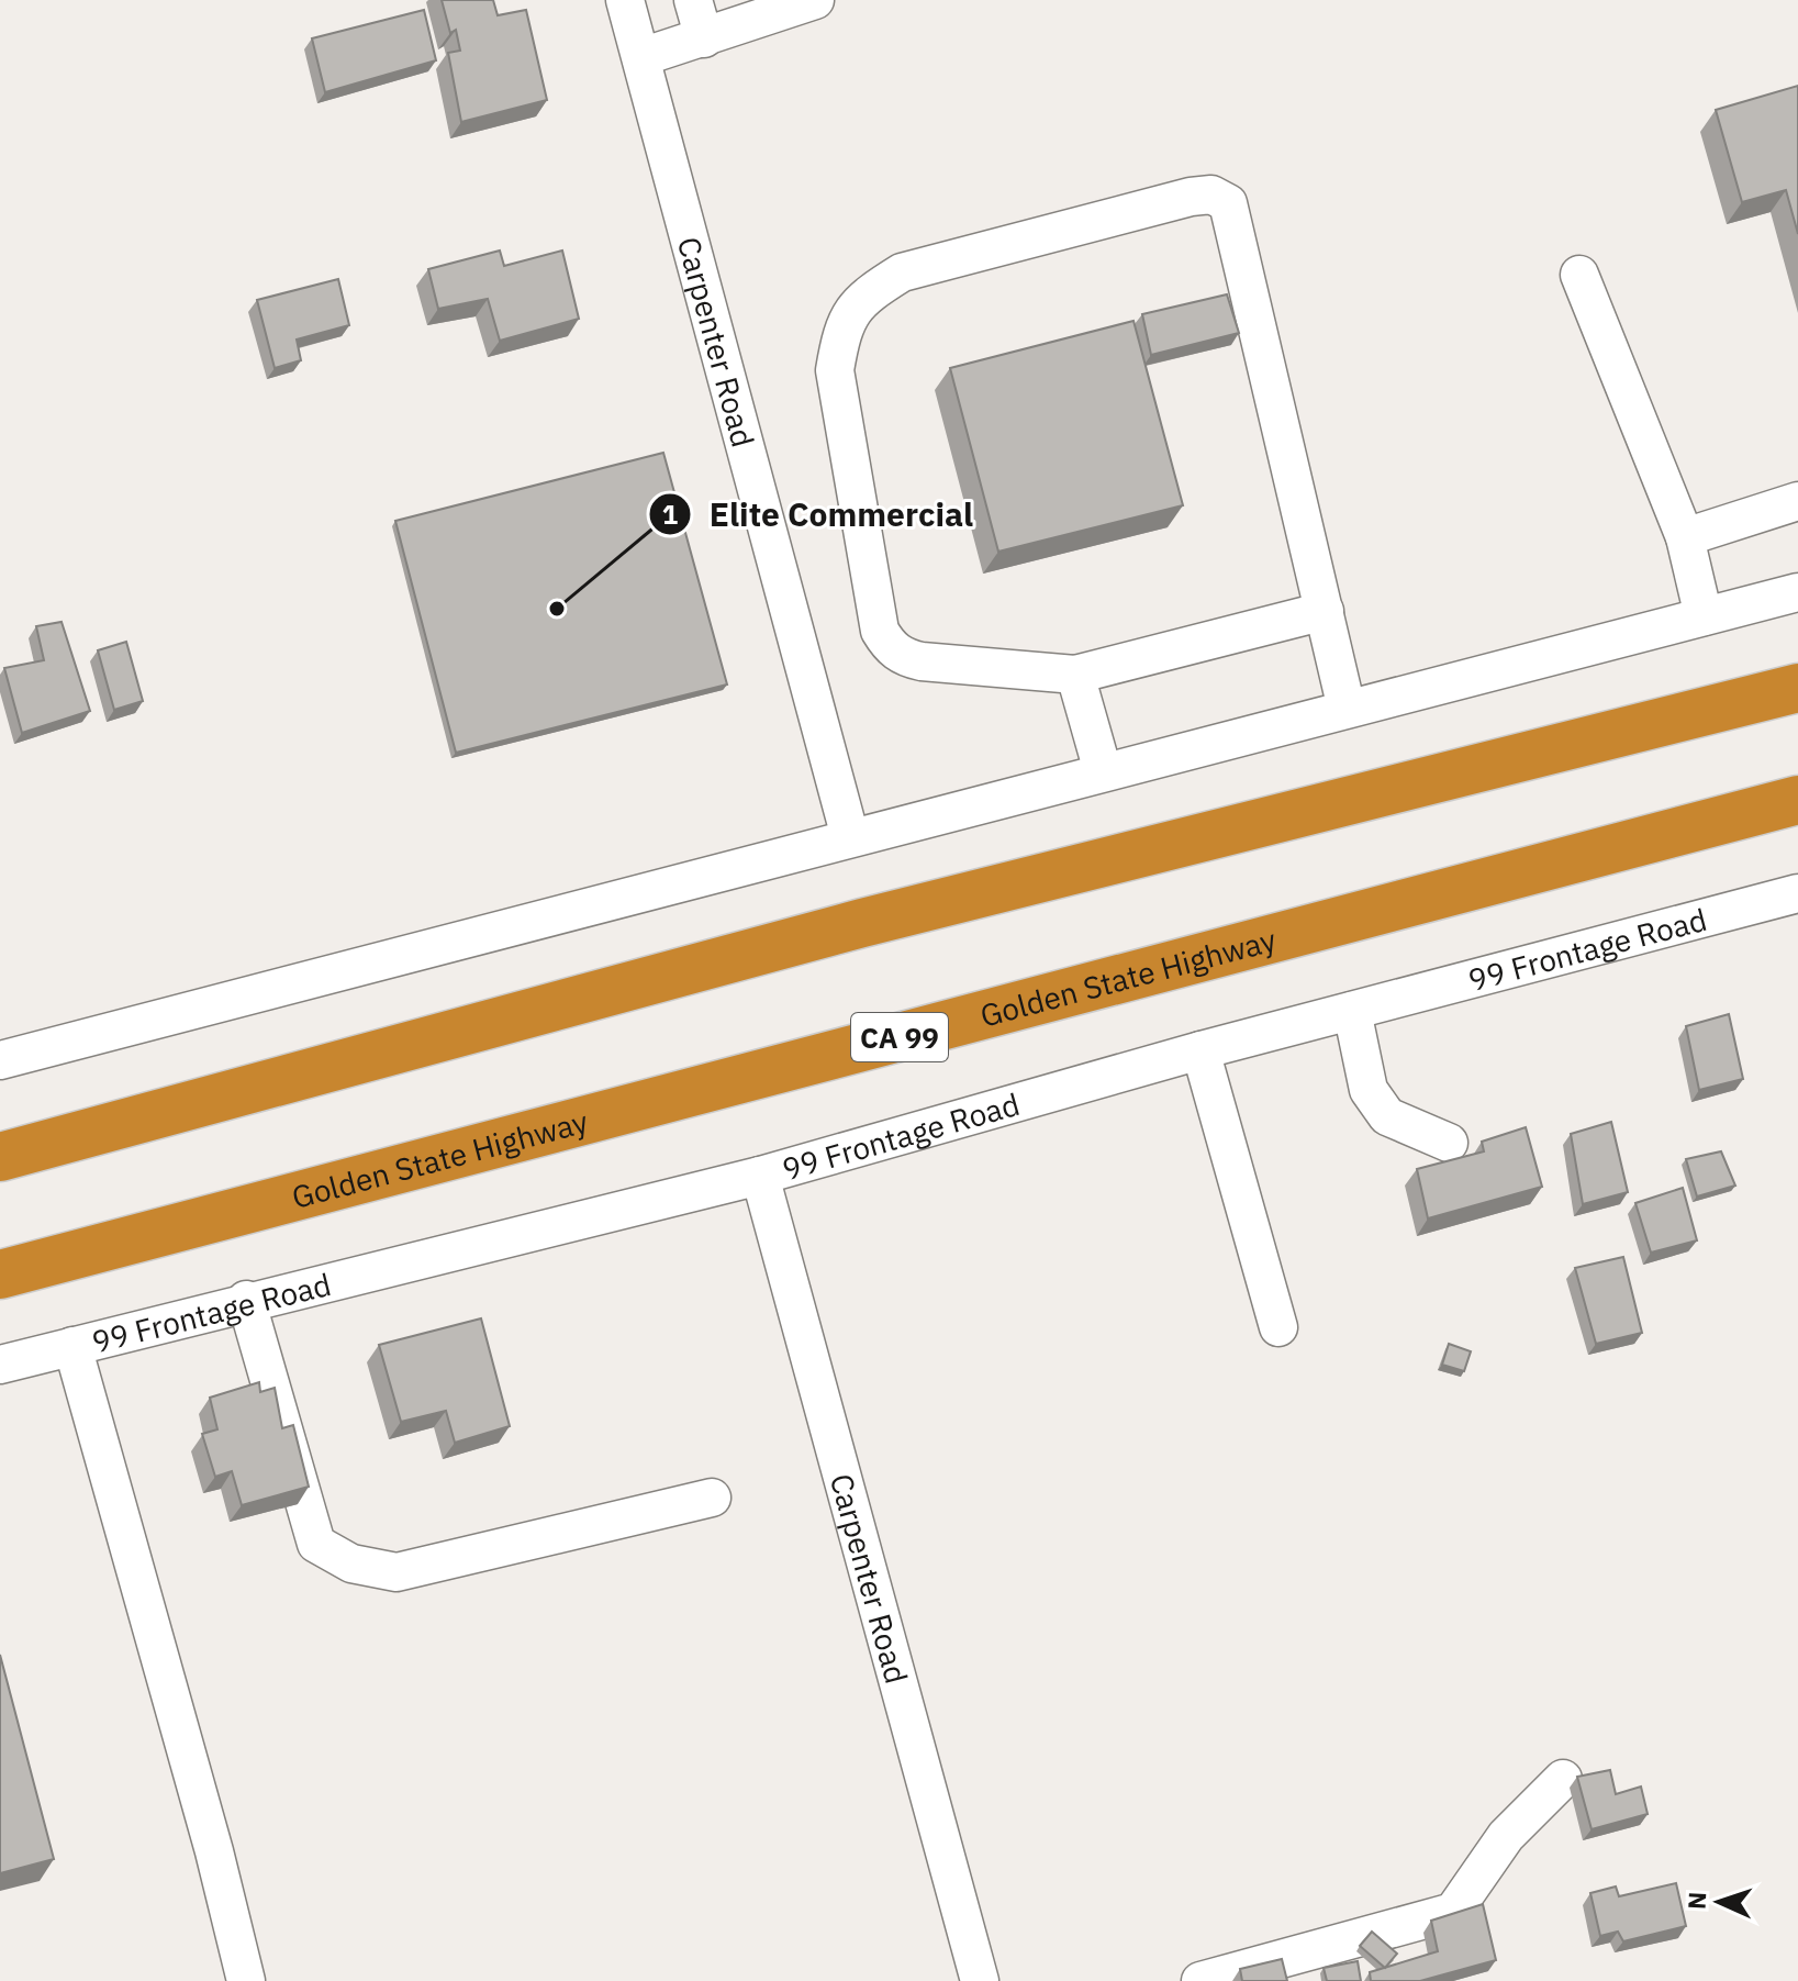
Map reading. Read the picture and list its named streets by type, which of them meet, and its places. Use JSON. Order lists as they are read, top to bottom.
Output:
{
  "streets": {
    "highway": ["Golden State Highway", "CA 99"],
    "street": ["Carpenter Road", "99 Frontage Road"]
  },
  "crossings": [
    ["Carpenter Road", "99 Frontage Road"]
  ],
  "places": ["Elite Commercial"],
  "north": "left"
}
